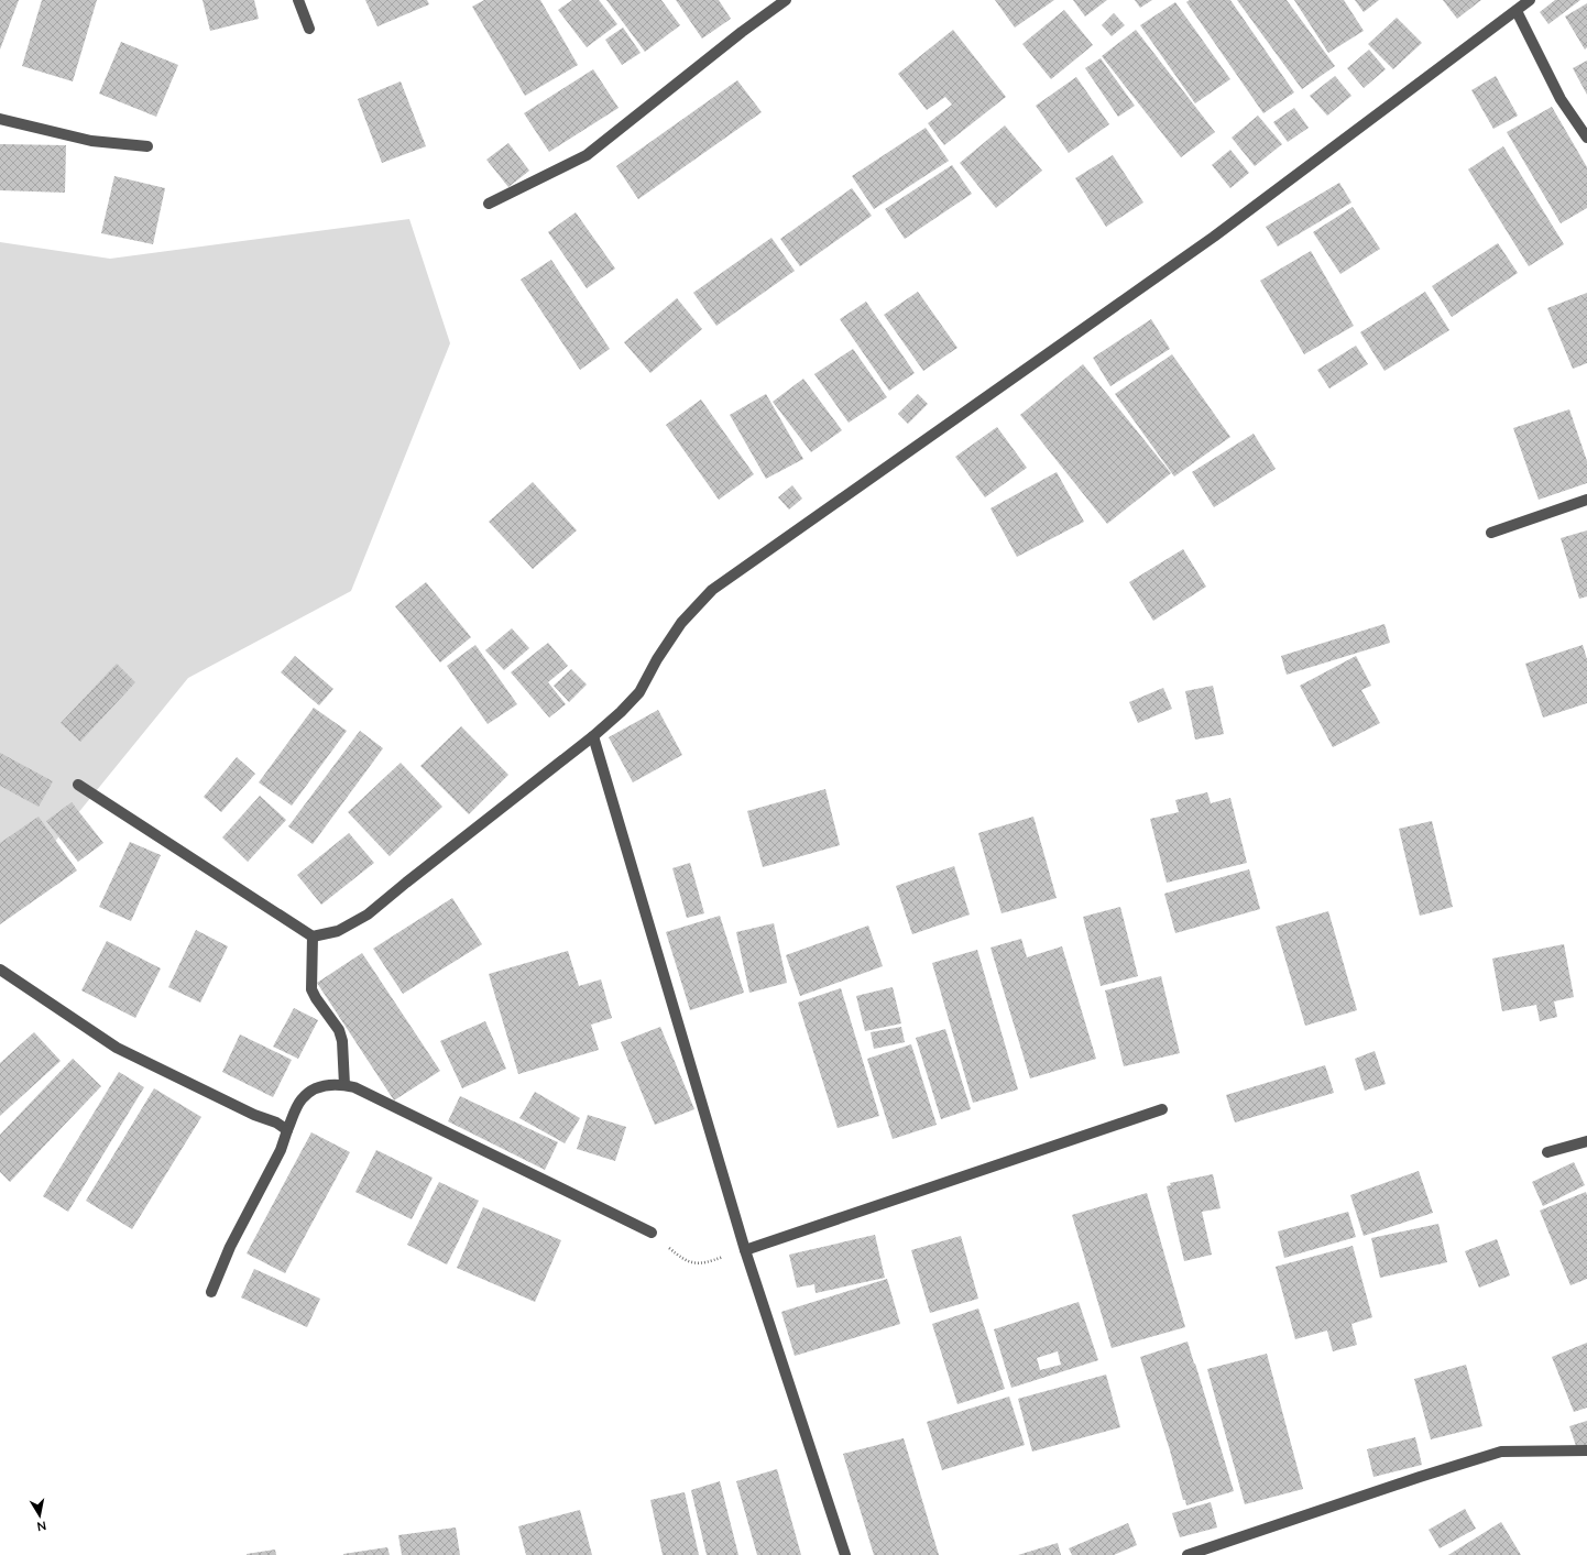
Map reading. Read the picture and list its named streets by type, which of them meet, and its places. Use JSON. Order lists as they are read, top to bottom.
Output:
{
  "north": "bottom"
}
